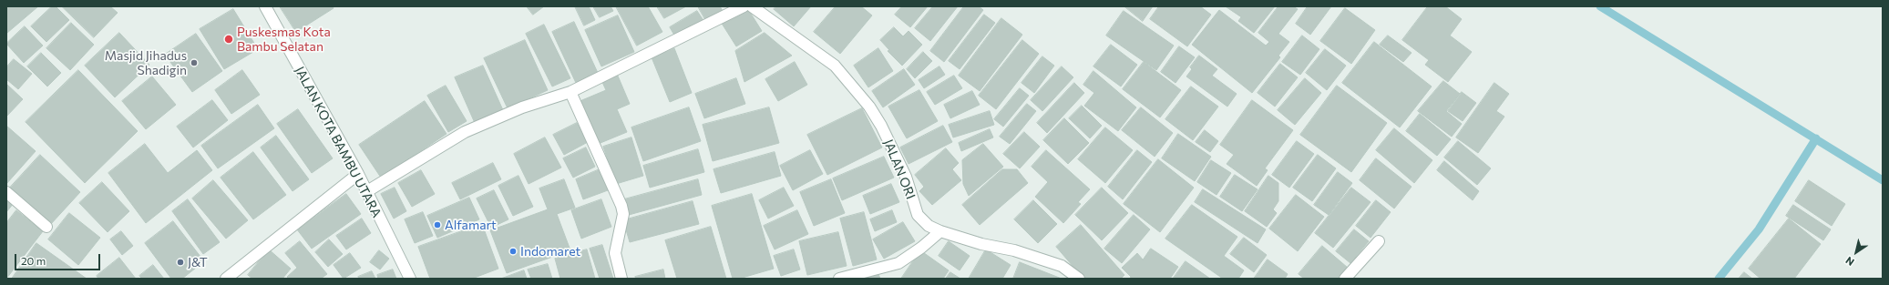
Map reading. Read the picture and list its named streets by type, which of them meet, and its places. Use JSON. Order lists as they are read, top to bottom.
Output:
{
  "streets": {
    "street": ["JALAN KOTA BAMBU UTARA", "JALAN ORI"]
  },
  "places": [
    "Puskesmas Kota Bambu Selatan",
    "Masjid Jihadus Shadigin",
    "Alfamart",
    "Indomaret",
    "J&T"
  ],
  "scale_bar": "20 m",
  "north": "bottom left"
}
